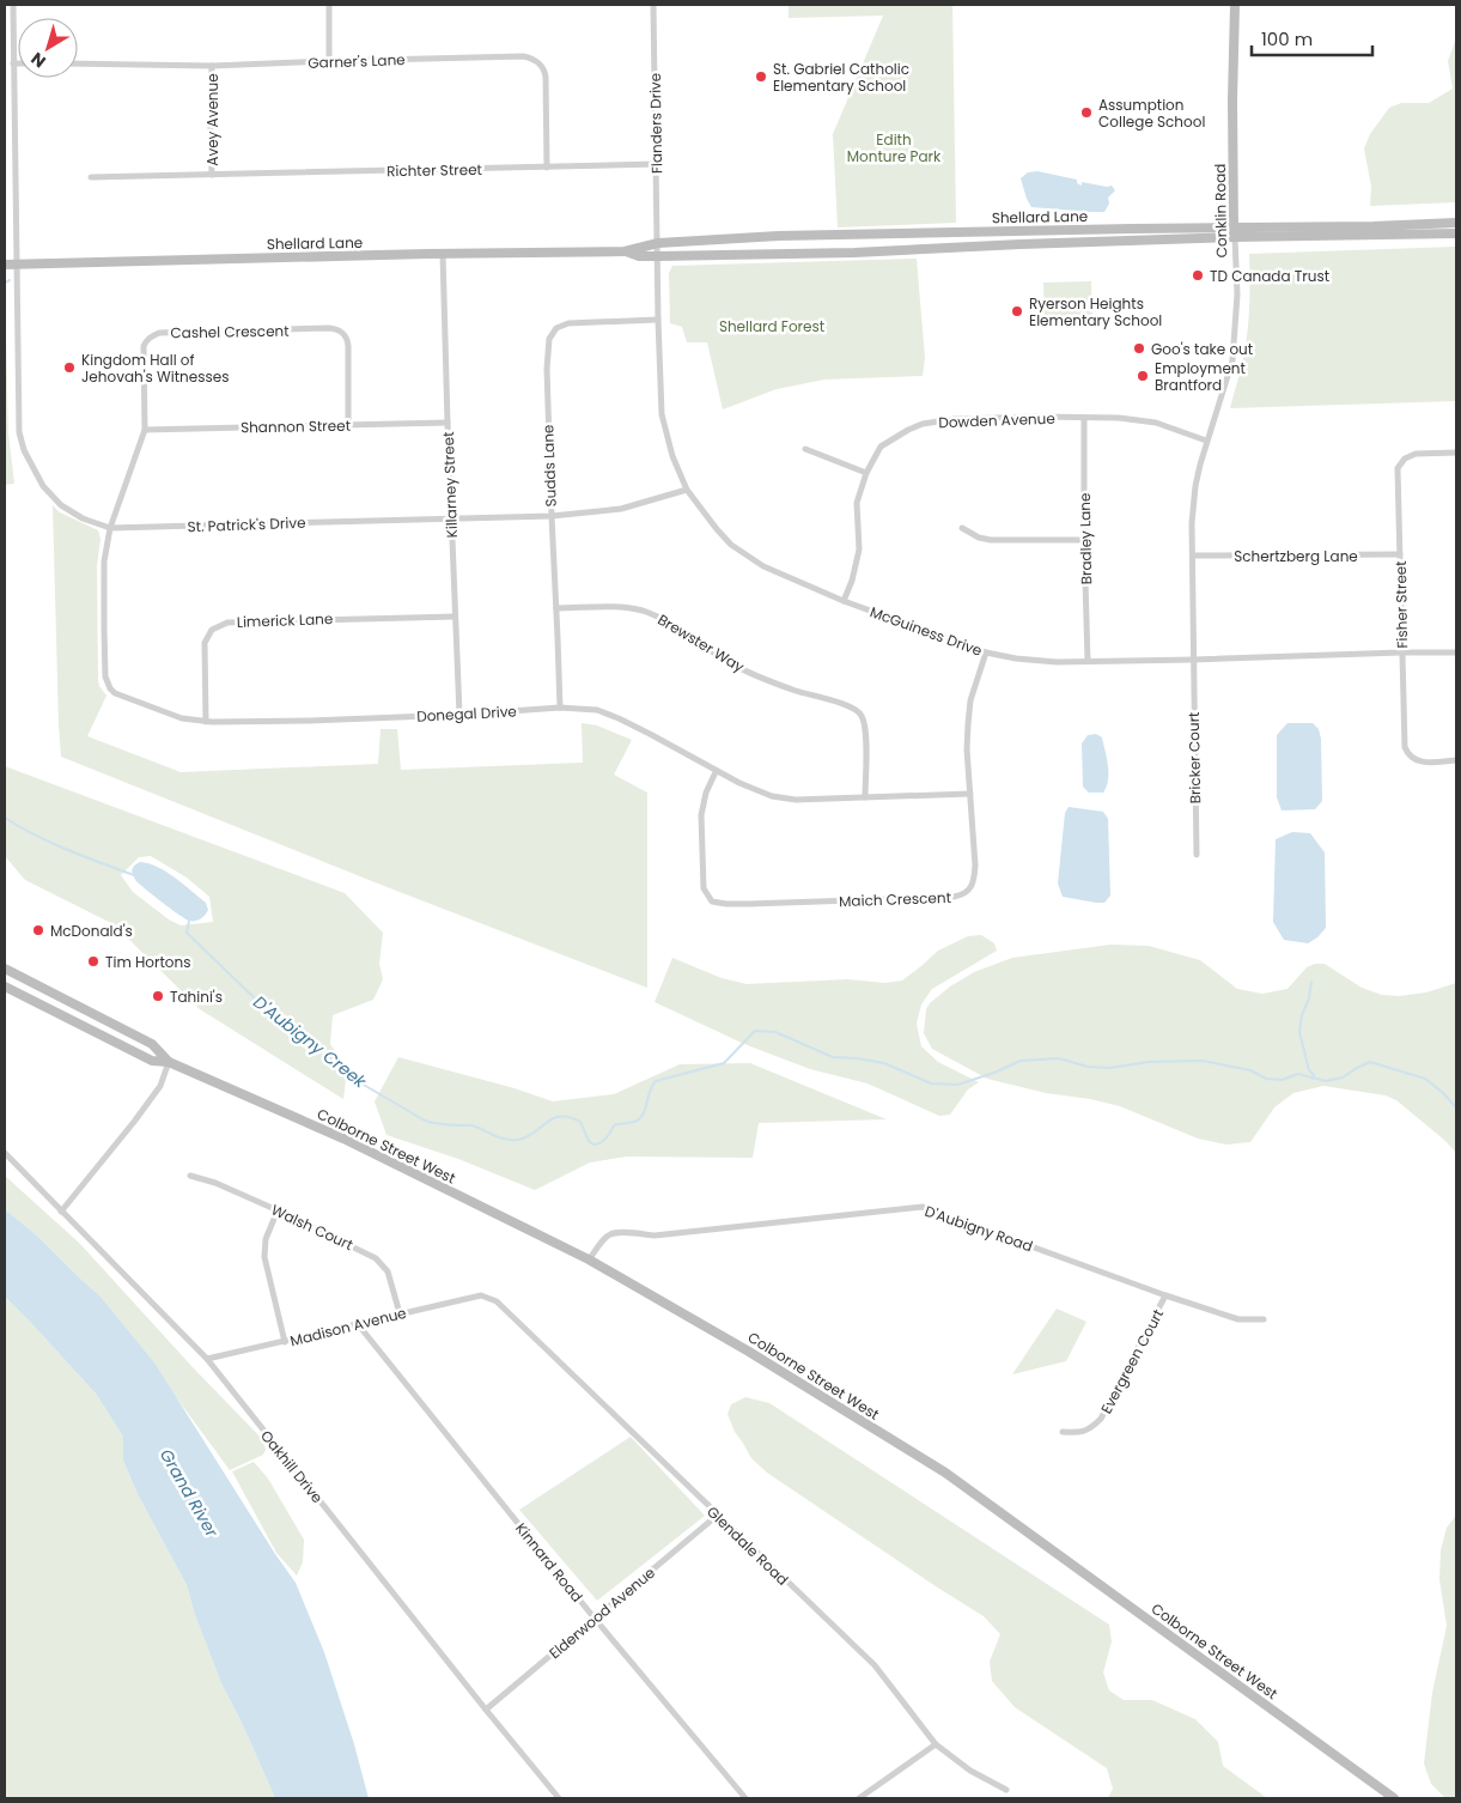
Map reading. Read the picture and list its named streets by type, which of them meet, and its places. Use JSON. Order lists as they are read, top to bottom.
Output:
{
  "streets": {
    "main road": ["Conklin Road", "Shellard Lane", "Colborne Street West"],
    "street": [
      "Garner's Lane",
      "Avey Avenue",
      "Flanders Drive",
      "Richter Street",
      "Cashel Crescent",
      "Dowden Avenue",
      "Shannon Street",
      "Sudds Lane",
      "Killarney Street",
      "St. Patrick's Drive",
      "Bradley Lane",
      "Schertzberg Lane",
      "Fisher Street",
      "Limerick Lane",
      "McGuiness Drive",
      "Brewster Way",
      "Donegal Drive",
      "Bricker Court",
      "Maich Crescent",
      "Walsh Court",
      "D'Aubigny Road",
      "Madison Avenue",
      "Evergreen Court",
      "Oakhill Drive",
      "Glendale Road",
      "Kinnard Road",
      "Elderwood Avenue"
    ]
  },
  "crossings": [
    ["Garner's Lane", "Avey Avenue"],
    ["Garner's Lane", "Richter Street"],
    ["Avey Avenue", "Richter Street"],
    ["Flanders Drive", "Richter Street"],
    ["Flanders Drive", "Shellard Lane"],
    ["Flanders Drive", "McGuiness Drive"],
    ["Conklin Road", "Shellard Lane"],
    ["Conklin Road", "Dowden Avenue"],
    ["Conklin Road", "Schertzberg Lane"],
    ["Conklin Road", "McGuiness Drive"],
    ["Conklin Road", "Bricker Court"],
    ["Shellard Lane", "Killarney Street"],
    ["Shellard Lane", "St. Patrick's Drive"],
    ["Shellard Lane", "McGuiness Drive"],
    ["Cashel Crescent", "Shannon Street"],
    ["Cashel Crescent", "St. Patrick's Drive"],
    ["Cashel Crescent", "Donegal Drive"],
    ["Dowden Avenue", "Bradley Lane"],
    ["Dowden Avenue", "McGuiness Drive"],
    ["Shannon Street", "Killarney Street"],
    ["Sudds Lane", "St. Patrick's Drive"],
    ["Sudds Lane", "McGuiness Drive"],
    ["Sudds Lane", "Brewster Way"],
    ["Sudds Lane", "Donegal Drive"],
    ["Killarney Street", "St. Patrick's Drive"],
    ["Killarney Street", "Limerick Lane"],
    ["Killarney Street", "Donegal Drive"],
    ["St. Patrick's Drive", "McGuiness Drive"],
    ["St. Patrick's Drive", "Donegal Drive"],
    ["Bradley Lane", "McGuiness Drive"],
    ["Schertzberg Lane", "Fisher Street"],
    ["Fisher Street", "McGuiness Drive"],
    ["Limerick Lane", "Donegal Drive"],
    ["McGuiness Drive", "Bricker Court"],
    ["McGuiness Drive", "Maich Crescent"],
    ["Brewster Way", "Donegal Drive"],
    ["Donegal Drive", "Maich Crescent"],
    ["Colborne Street West", "D'Aubigny Road"],
    ["Walsh Court", "Madison Avenue"],
    ["D'Aubigny Road", "Evergreen Court"],
    ["Madison Avenue", "Oakhill Drive"],
    ["Madison Avenue", "Glendale Road"],
    ["Madison Avenue", "Kinnard Road"],
    ["Oakhill Drive", "Elderwood Avenue"],
    ["Glendale Road", "Elderwood Avenue"],
    ["Kinnard Road", "Elderwood Avenue"]
  ],
  "water": ["D'Aubigny Creek", "Grand River"],
  "parks": ["Edith Monture Park", "Shellard Forest"],
  "places": [
    "St. Gabriel Catholic Elementary School",
    "Assumption College School",
    "TD Canada Trust",
    "Ryerson Heights Elementary School",
    "Goo's take out",
    "Kingdom Hall of Jehovah's Witnesses",
    "Employment Brantford",
    "McDonald's",
    "Tim Hortons",
    "Tahini's"
  ],
  "scale_bar": "100 m",
  "north": "bottom left"
}
